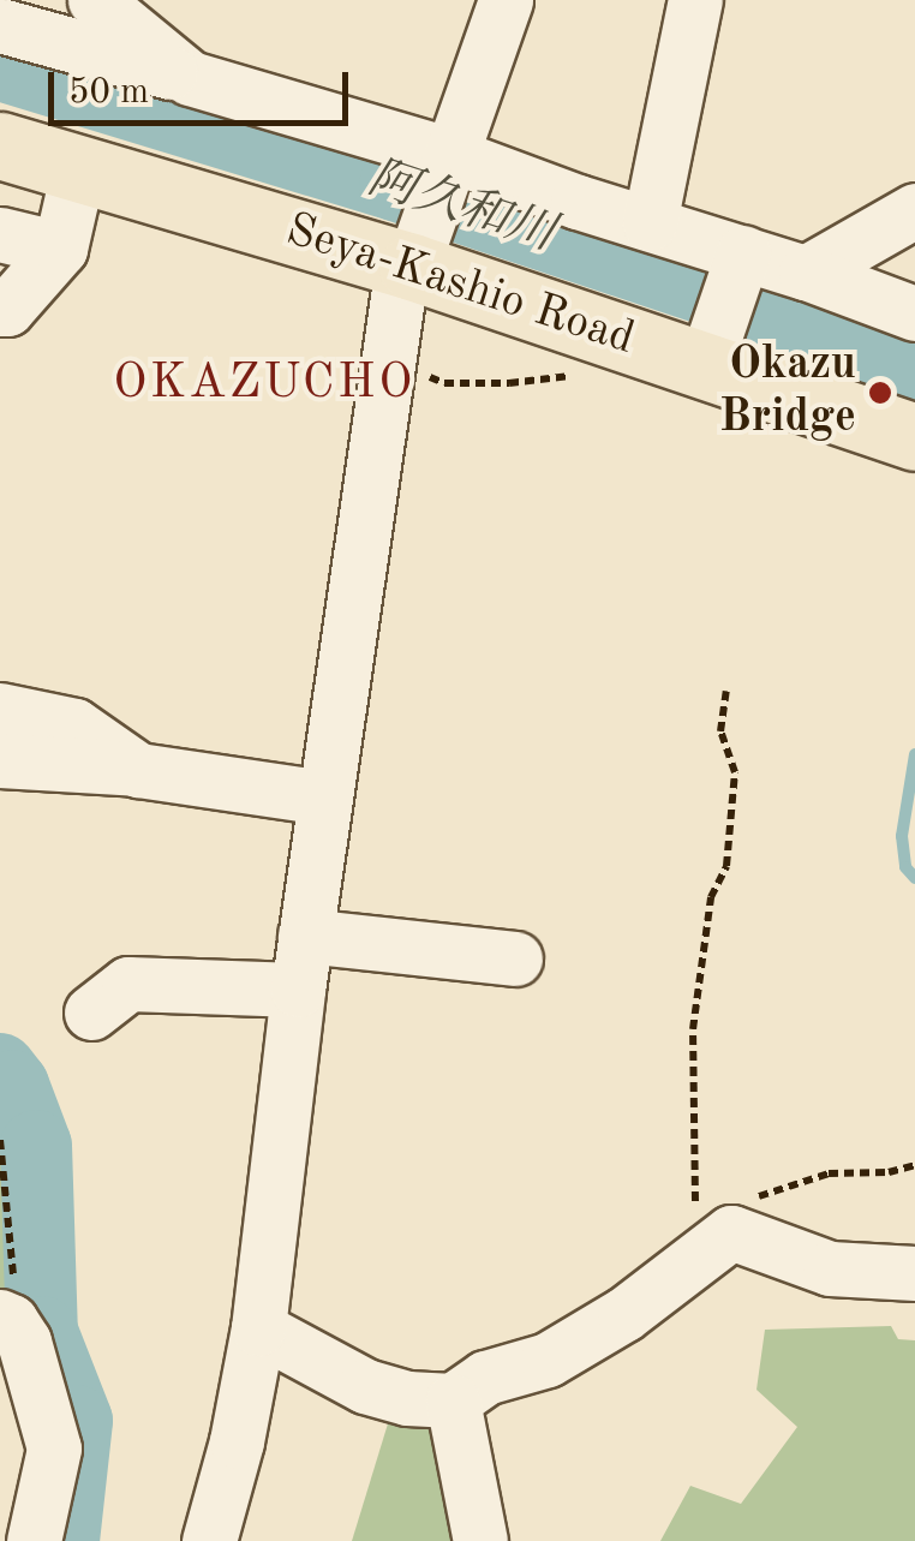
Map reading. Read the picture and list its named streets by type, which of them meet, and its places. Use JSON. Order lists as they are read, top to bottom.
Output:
{
  "streets": {
    "main road": ["Seya-Kashio Road"]
  },
  "districts": ["OKAZUCHO"],
  "water": ["阿久和川"],
  "places": ["Okazu Bridge"],
  "scale_bar": "50 m"
}
